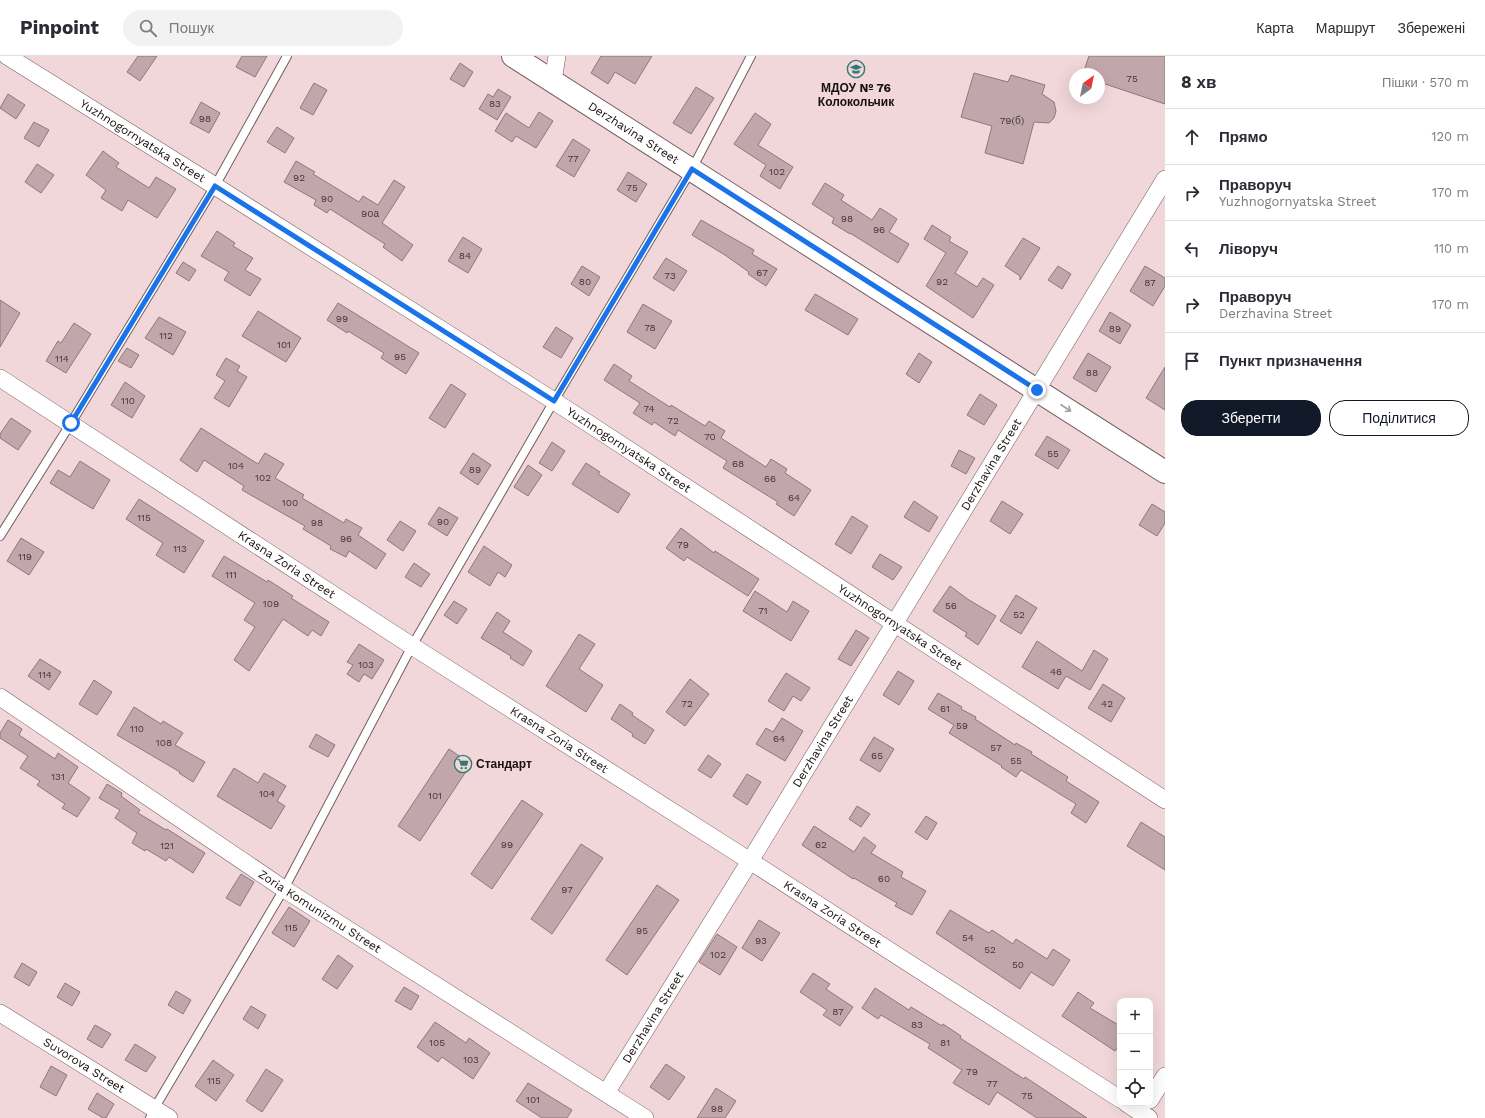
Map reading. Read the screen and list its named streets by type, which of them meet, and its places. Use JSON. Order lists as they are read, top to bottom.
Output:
{
  "streets": {
    "main road": ["Derzhavina Street"],
    "street": [
      "Yuzhnogornyatska Street",
      "Krasna Zoria Street",
      "Zoria Komunizmu Street",
      "Suvorova Street"
    ]
  },
  "crossings": [
    ["Derzhavina Street", "Yuzhnogornyatska Street"],
    ["Derzhavina Street", "Krasna Zoria Street"],
    ["Derzhavina Street", "Zoria Komunizmu Street"]
  ],
  "places": {
    "school or university": ["МДОУ № 76 Колокольчик"],
    "supermarket": ["Стандарт"]
  },
  "house_numbers": [
    "75",
    "83",
    "98",
    "79(б)",
    "77",
    "102",
    "92",
    "75",
    "90",
    "90а",
    "98",
    "96",
    "84",
    "67",
    "73",
    "80",
    "92",
    "87",
    "99",
    "78",
    "89",
    "112",
    "101",
    "95",
    "114",
    "88",
    "110",
    "74",
    "72",
    "70",
    "55",
    "68",
    "104",
    "89",
    "102",
    "66",
    "64",
    "100",
    "115",
    "90",
    "98",
    "96",
    "79",
    "113",
    "119",
    "111",
    "109",
    "56",
    "71",
    "52",
    "103",
    "46",
    "114",
    "72",
    "42",
    "61",
    "59",
    "110",
    "64",
    "108",
    "57",
    "65",
    "55",
    "131",
    "104",
    "101",
    "99",
    "62",
    "121",
    "60",
    "97",
    "115",
    "95",
    "54",
    "93",
    "52",
    "102",
    "50",
    "87",
    "83",
    "105",
    "81",
    "103",
    "79",
    "115",
    "77",
    "75",
    "101",
    "98"
  ],
  "north": "top right",
  "page": {
    "header": "Pinpoint",
    "search": "Пошук",
    "nav": ["Карта", "Маршрут", "Збережені"],
    "heading": ["8 хв", "Пішки · 570 m"],
    "list": [
      ["Прямо", "120 m"],
      ["Праворуч", "Yuzhnogornyatska Street", "170 m"],
      ["Ліворуч", "110 m"],
      ["Праворуч", "Derzhavina Street", "170 m"],
      "Пункт призначення"
    ],
    "buttons": ["Зберегти", "Поділитися"],
    "map_buttons": ["+", "−"]
  }
}
